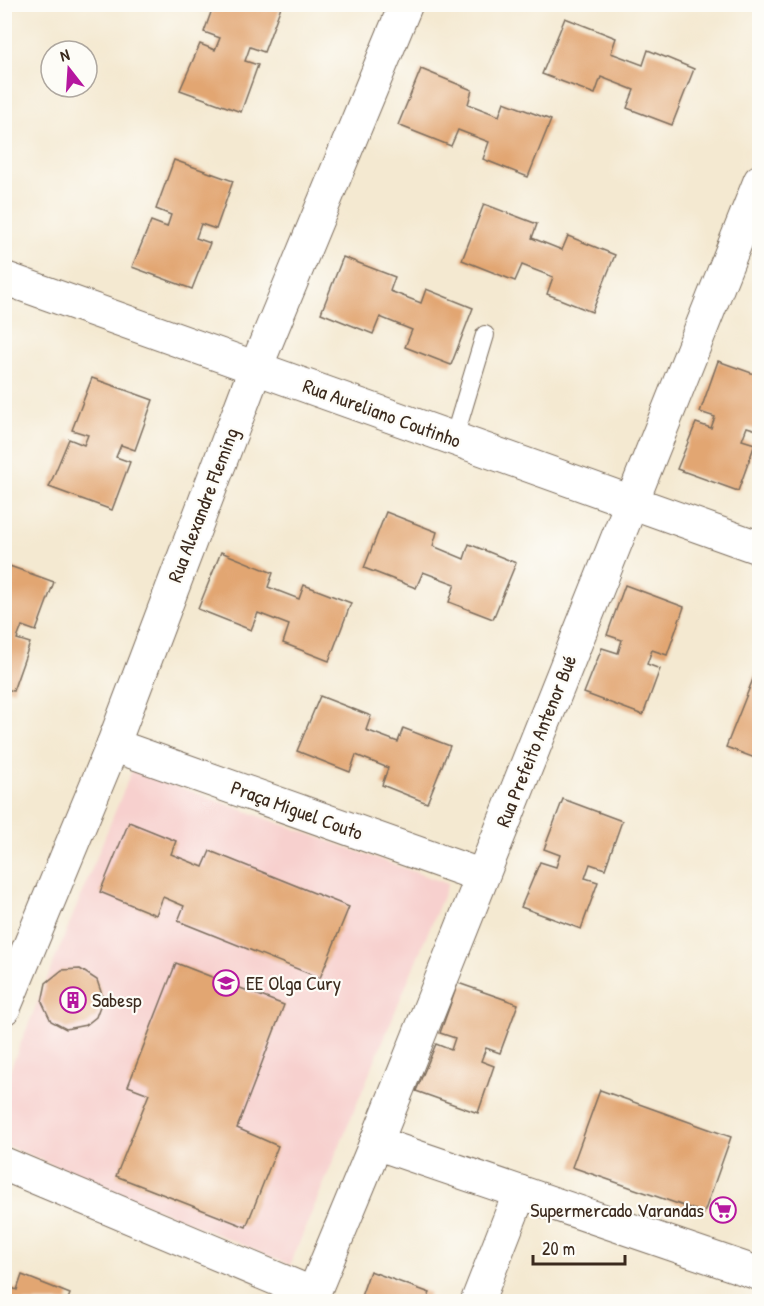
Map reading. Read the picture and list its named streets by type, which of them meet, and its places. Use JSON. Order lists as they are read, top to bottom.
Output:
{
  "streets": {
    "street": [
      "Rua Aureliano Coutinho",
      "Rua Alexandre Fleming",
      "Rua Prefeito Antenor Bué",
      "Praça Miguel Couto"
    ]
  },
  "crossings": [
    ["Rua Aureliano Coutinho", "Rua Alexandre Fleming"],
    ["Rua Aureliano Coutinho", "Rua Prefeito Antenor Bué"],
    ["Rua Alexandre Fleming", "Praça Miguel Couto"],
    ["Rua Prefeito Antenor Bué", "Praça Miguel Couto"]
  ],
  "places": {
    "school or university": ["EE Olga Cury"],
    "building": ["Sabesp"],
    "supermarket": ["Supermercado Varandas"]
  },
  "scale_bar": "20 m",
  "north": "top"
}
